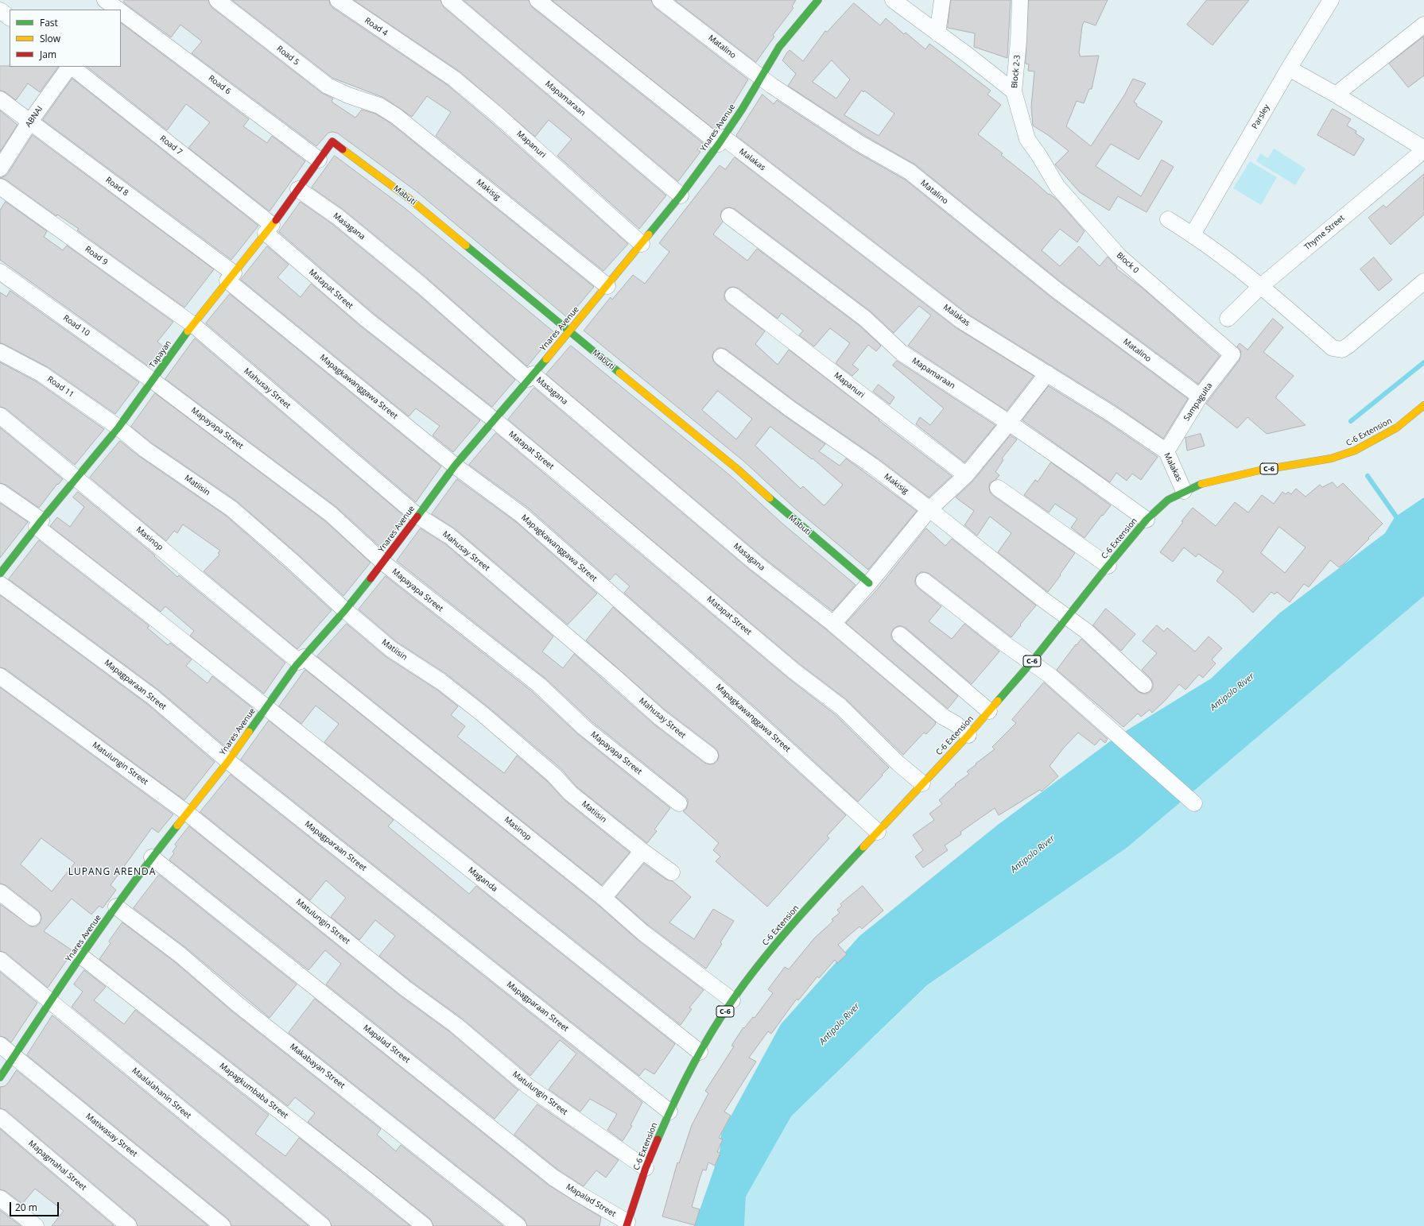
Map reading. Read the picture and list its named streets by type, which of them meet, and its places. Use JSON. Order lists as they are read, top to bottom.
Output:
{
  "streets": {
    "street": [
      "Road 4",
      "Matalino",
      "Road 5",
      "Block 2-3",
      "Road 6",
      "Mapamaraan",
      "ABNAI",
      "Parsley",
      "Ynares Avenue",
      "Mapanuri",
      "Road 7",
      "Malakas",
      "Road 8",
      "Makisig",
      "Mabuti",
      "Masagana",
      "Thyme Street",
      "Road 9",
      "Block 0",
      "Matapat Street",
      "Road 10",
      "Tapayan",
      "Road 11",
      "Mapagkawanggawa Street",
      "Mahusay Street",
      "Sampaguita",
      "Mapayapa Street",
      "C-6 Extension",
      "C-6",
      "Matiisin",
      "Masinop",
      "Mapagparaan Street",
      "Matulungin Street",
      "Maganda",
      "Mapalad Street",
      "Makabayan Street",
      "Mapagkumbaba Street",
      "Maalalahanin Street",
      "Matiwasay Street",
      "Mapagmahal Street"
    ]
  },
  "crossings": [
    ["Road 4", "Mapanuri"],
    ["Matalino", "Ynares Avenue"],
    ["Matalino", "Sampaguita"],
    ["Road 5", "Makisig"],
    ["Block 2-3", "Block 0"],
    ["Road 6", "Tapayan"],
    ["Mapamaraan", "Ynares Avenue"],
    ["Mapamaraan", "C-6 Extension"],
    ["ABNAI", "Road 8"],
    ["Ynares Avenue", "Mapanuri"],
    ["Ynares Avenue", "Malakas"],
    ["Ynares Avenue", "Makisig"],
    ["Ynares Avenue", "Mabuti"],
    ["Ynares Avenue", "Masagana"],
    ["Ynares Avenue", "Matapat Street"],
    ["Ynares Avenue", "Mapagkawanggawa Street"],
    ["Ynares Avenue", "Mahusay Street"],
    ["Ynares Avenue", "Mapayapa Street"],
    ["Ynares Avenue", "Matiisin"],
    ["Ynares Avenue", "Masinop"],
    ["Ynares Avenue", "Mapagparaan Street"],
    ["Ynares Avenue", "Matulungin Street"],
    ["Ynares Avenue", "Maganda"],
    ["Ynares Avenue", "Mapalad Street"],
    ["Ynares Avenue", "Makabayan Street"],
    ["Ynares Avenue", "Mapagkumbaba Street"],
    ["Ynares Avenue", "Maalalahanin Street"],
    ["Ynares Avenue", "Matiwasay Street"],
    ["Road 7", "Matapat Street"],
    ["Road 7", "Tapayan"],
    ["Malakas", "Sampaguita"],
    ["Malakas", "C-6 Extension"],
    ["Road 8", "Tapayan"],
    ["Road 8", "Mapagkawanggawa Street"],
    ["Makisig", "C-6 Extension"],
    ["Mabuti", "Tapayan"],
    ["Masagana", "Tapayan"],
    ["Masagana", "C-6 Extension"],
    ["Road 9", "Tapayan"],
    ["Road 9", "Mahusay Street"],
    ["Block 0", "Sampaguita"],
    ["Matapat Street", "Tapayan"],
    ["Matapat Street", "C-6 Extension"],
    ["Road 10", "Tapayan"],
    ["Road 10", "Mapayapa Street"],
    ["Tapayan", "Road 11"],
    ["Tapayan", "Mapagkawanggawa Street"],
    ["Tapayan", "Mahusay Street"],
    ["Tapayan", "Mapayapa Street"],
    ["Tapayan", "Matiisin"],
    ["Tapayan", "Masinop"],
    ["Tapayan", "Mapagparaan Street"],
    ["Road 11", "Matiisin"],
    ["Mapagkawanggawa Street", "C-6 Extension"],
    ["C-6 Extension", "Masinop"],
    ["C-6 Extension", "Mapagparaan Street"],
    ["C-6 Extension", "Matulungin Street"],
    ["C-6 Extension", "Maganda"],
    ["C-6 Extension", "Mapalad Street"]
  ],
  "districts": ["LUPANG ARENDA"],
  "water": ["Antipolo River"],
  "legend": ["Fast", "Slow", "Jam"],
  "scale_bar": "20 m"
}
